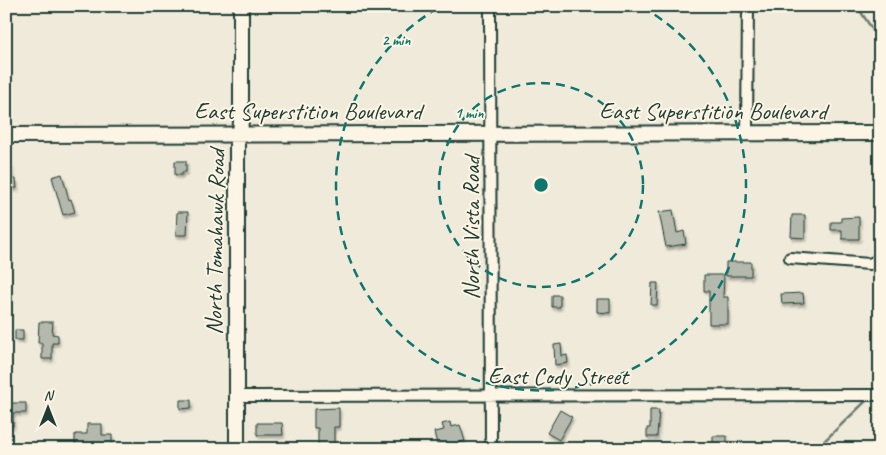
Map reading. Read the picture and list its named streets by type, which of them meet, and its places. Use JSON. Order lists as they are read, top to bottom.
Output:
{
  "streets": {
    "main road": ["East Superstition Boulevard", "North Tomahawk Road"],
    "street": ["North Vista Road", "East Cody Street"]
  },
  "crossings": [
    ["East Superstition Boulevard", "North Vista Road"],
    ["East Superstition Boulevard", "North Tomahawk Road"],
    ["North Vista Road", "East Cody Street"],
    ["North Tomahawk Road", "East Cody Street"]
  ],
  "north": "top",
  "rings": ["2 min", "1 min"]
}
